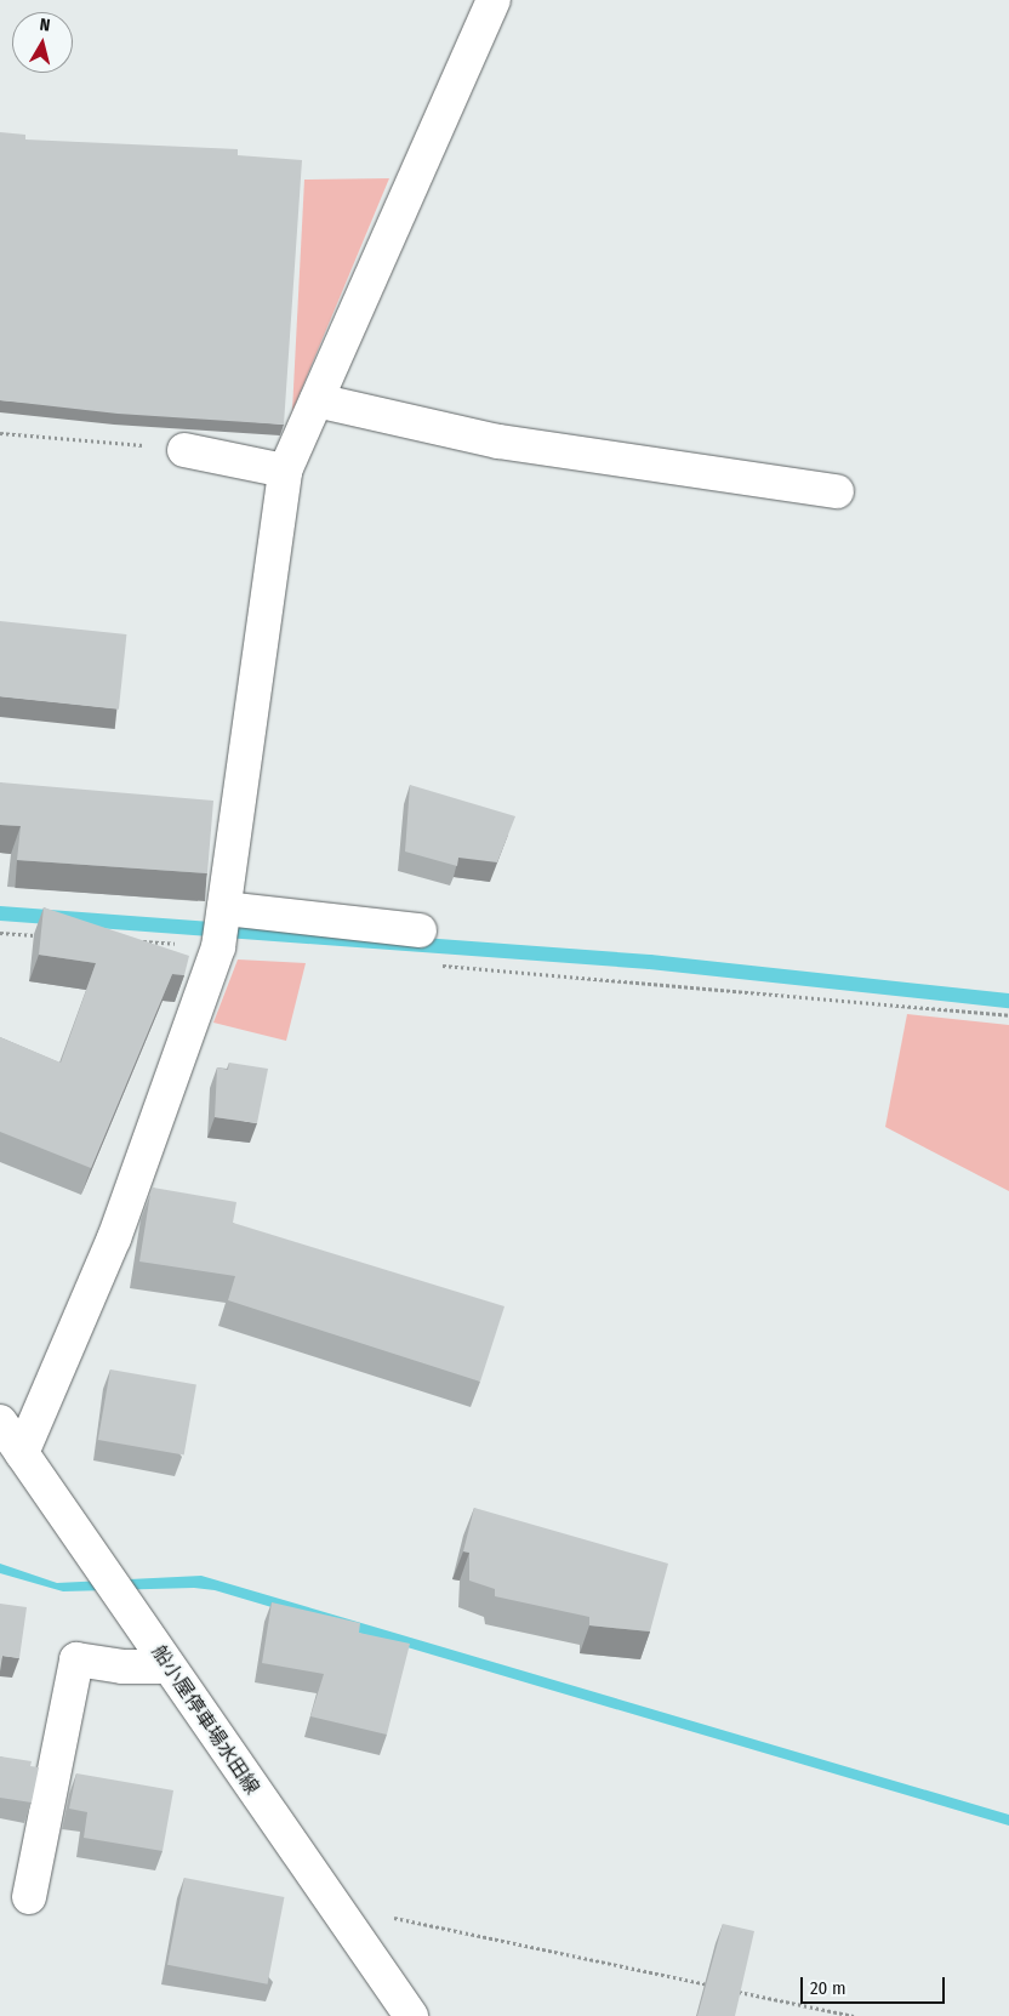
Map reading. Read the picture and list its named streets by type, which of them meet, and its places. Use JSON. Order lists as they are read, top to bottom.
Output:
{
  "streets": {
    "street": ["船小屋停車場水田線"]
  },
  "scale_bar": "20 m",
  "north": "top"
}
